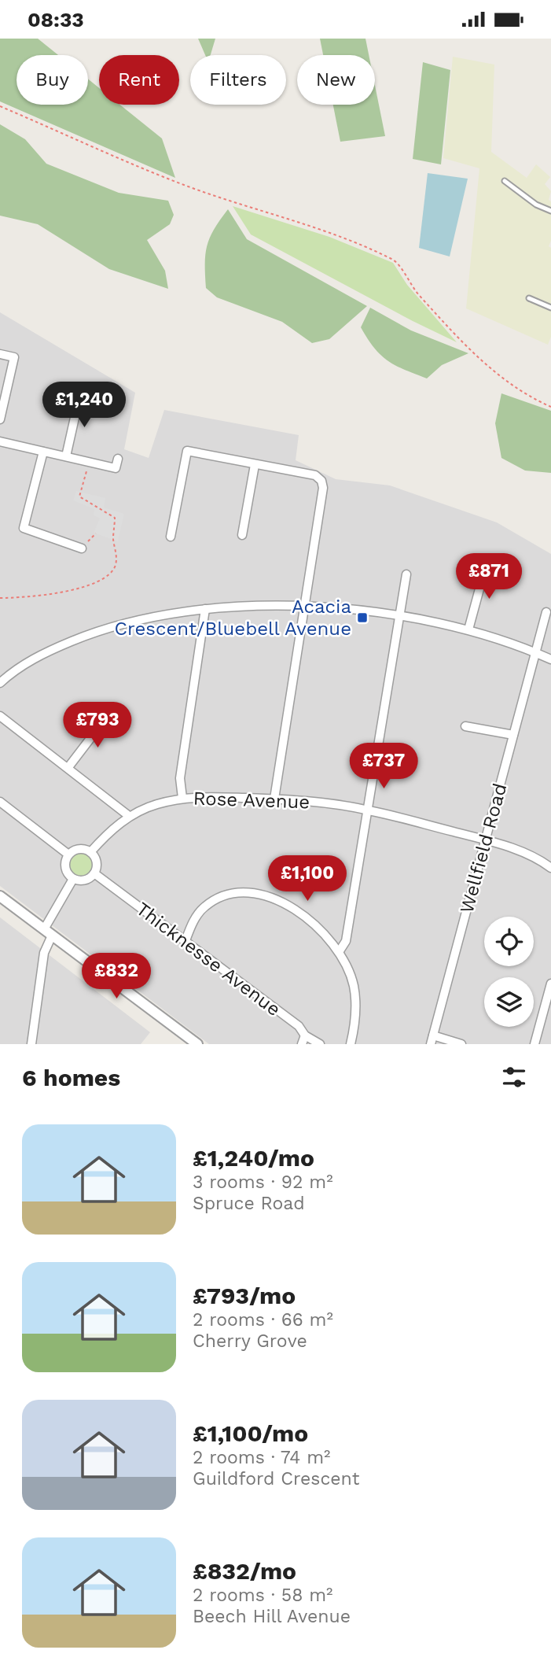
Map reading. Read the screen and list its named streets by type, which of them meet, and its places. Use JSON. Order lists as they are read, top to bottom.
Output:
{
  "streets": {
    "street": ["Rose Avenue", "Wellfield Road", "Thicknesse Avenue"]
  },
  "crossings": [
    ["Rose Avenue", "Wellfield Road"],
    ["Rose Avenue", "Thicknesse Avenue"]
  ],
  "places": {
    "transit": ["Acacia Crescent/Bluebell Avenue"]
  },
  "page": {
    "status": "08:33",
    "chip": [
      "Buy",
      "Rent",
      "Filters",
      "New"
    ],
    "price": [
      "£1,240",
      "£871",
      "£793",
      "£737",
      "£1,100",
      "£832"
    ],
    "heading": "6 homes",
    "list": [
      {
        "name": "£1,240/mo",
        "note": "3 rooms · 92 m² · Spruce Road"
      },
      {
        "name": "£793/mo",
        "note": "2 rooms · 66 m² · Cherry Grove"
      },
      {
        "name": "£1,100/mo",
        "note": "2 rooms · 74 m² · Guildford Crescent"
      },
      {
        "name": "£832/mo",
        "note": "2 rooms · 58 m² · Beech Hill Avenue"
      }
    ]
  }
}
